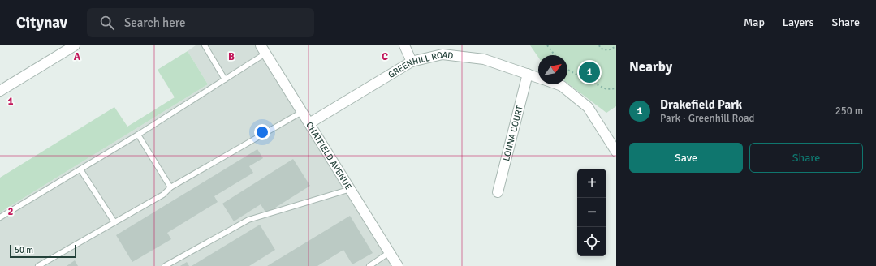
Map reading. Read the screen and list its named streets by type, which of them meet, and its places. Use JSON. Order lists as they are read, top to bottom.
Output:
{
  "streets": {
    "street": ["GREENHILL ROAD", "LONNA COURT", "CHATFIELD AVENUE"]
  },
  "crossings": [
    ["GREENHILL ROAD", "LONNA COURT"],
    ["GREENHILL ROAD", "CHATFIELD AVENUE"]
  ],
  "scale_bar": "50 m",
  "north": "top right",
  "page": {
    "header": "Citynav",
    "search": "Search here",
    "nav": ["Map", "Layers", "Share"],
    "heading": "Nearby",
    "pins": "1",
    "list": [
      {
        "mark": "1",
        "name": "Drakefield Park",
        "note": "Park · Greenhill Road",
        "value": "250 m"
      }
    ],
    "buttons": ["Save", "Share"],
    "map_buttons": ["+", "−"],
    "scale": "50 m"
  },
  "grid": {
    "columns": ["A", "B", "C"],
    "rows": ["1", "2"]
  }
}
